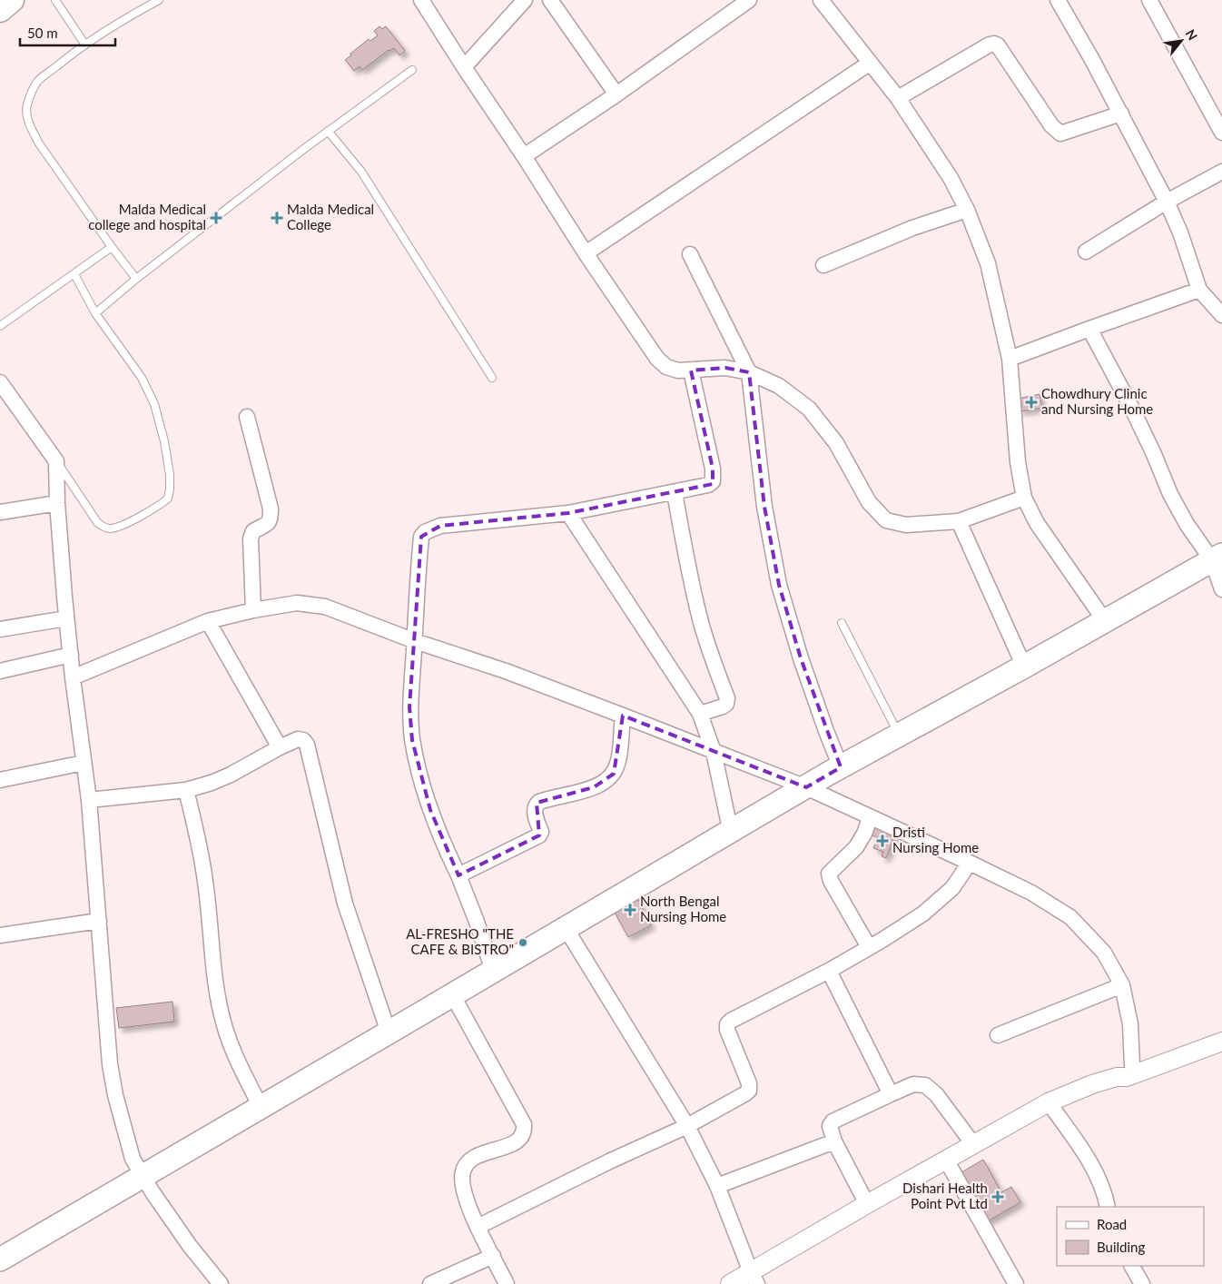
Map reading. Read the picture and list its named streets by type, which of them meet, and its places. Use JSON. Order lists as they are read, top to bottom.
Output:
{
  "places": {
    "health": [
      "Malda Medical college and hospital",
      "Malda Medical College",
      "Chowdhury Clinic and Nursing Home",
      "Dristi Nursing Home",
      "North Bengal Nursing Home",
      "Dishari Health Point Pvt Ltd"
    ],
    "other": ["AL-FRESHO \"THE CAFE & BISTRO\""]
  },
  "legend": ["Road", "Building"],
  "scale_bar": "50 m",
  "north": "top right"
}
